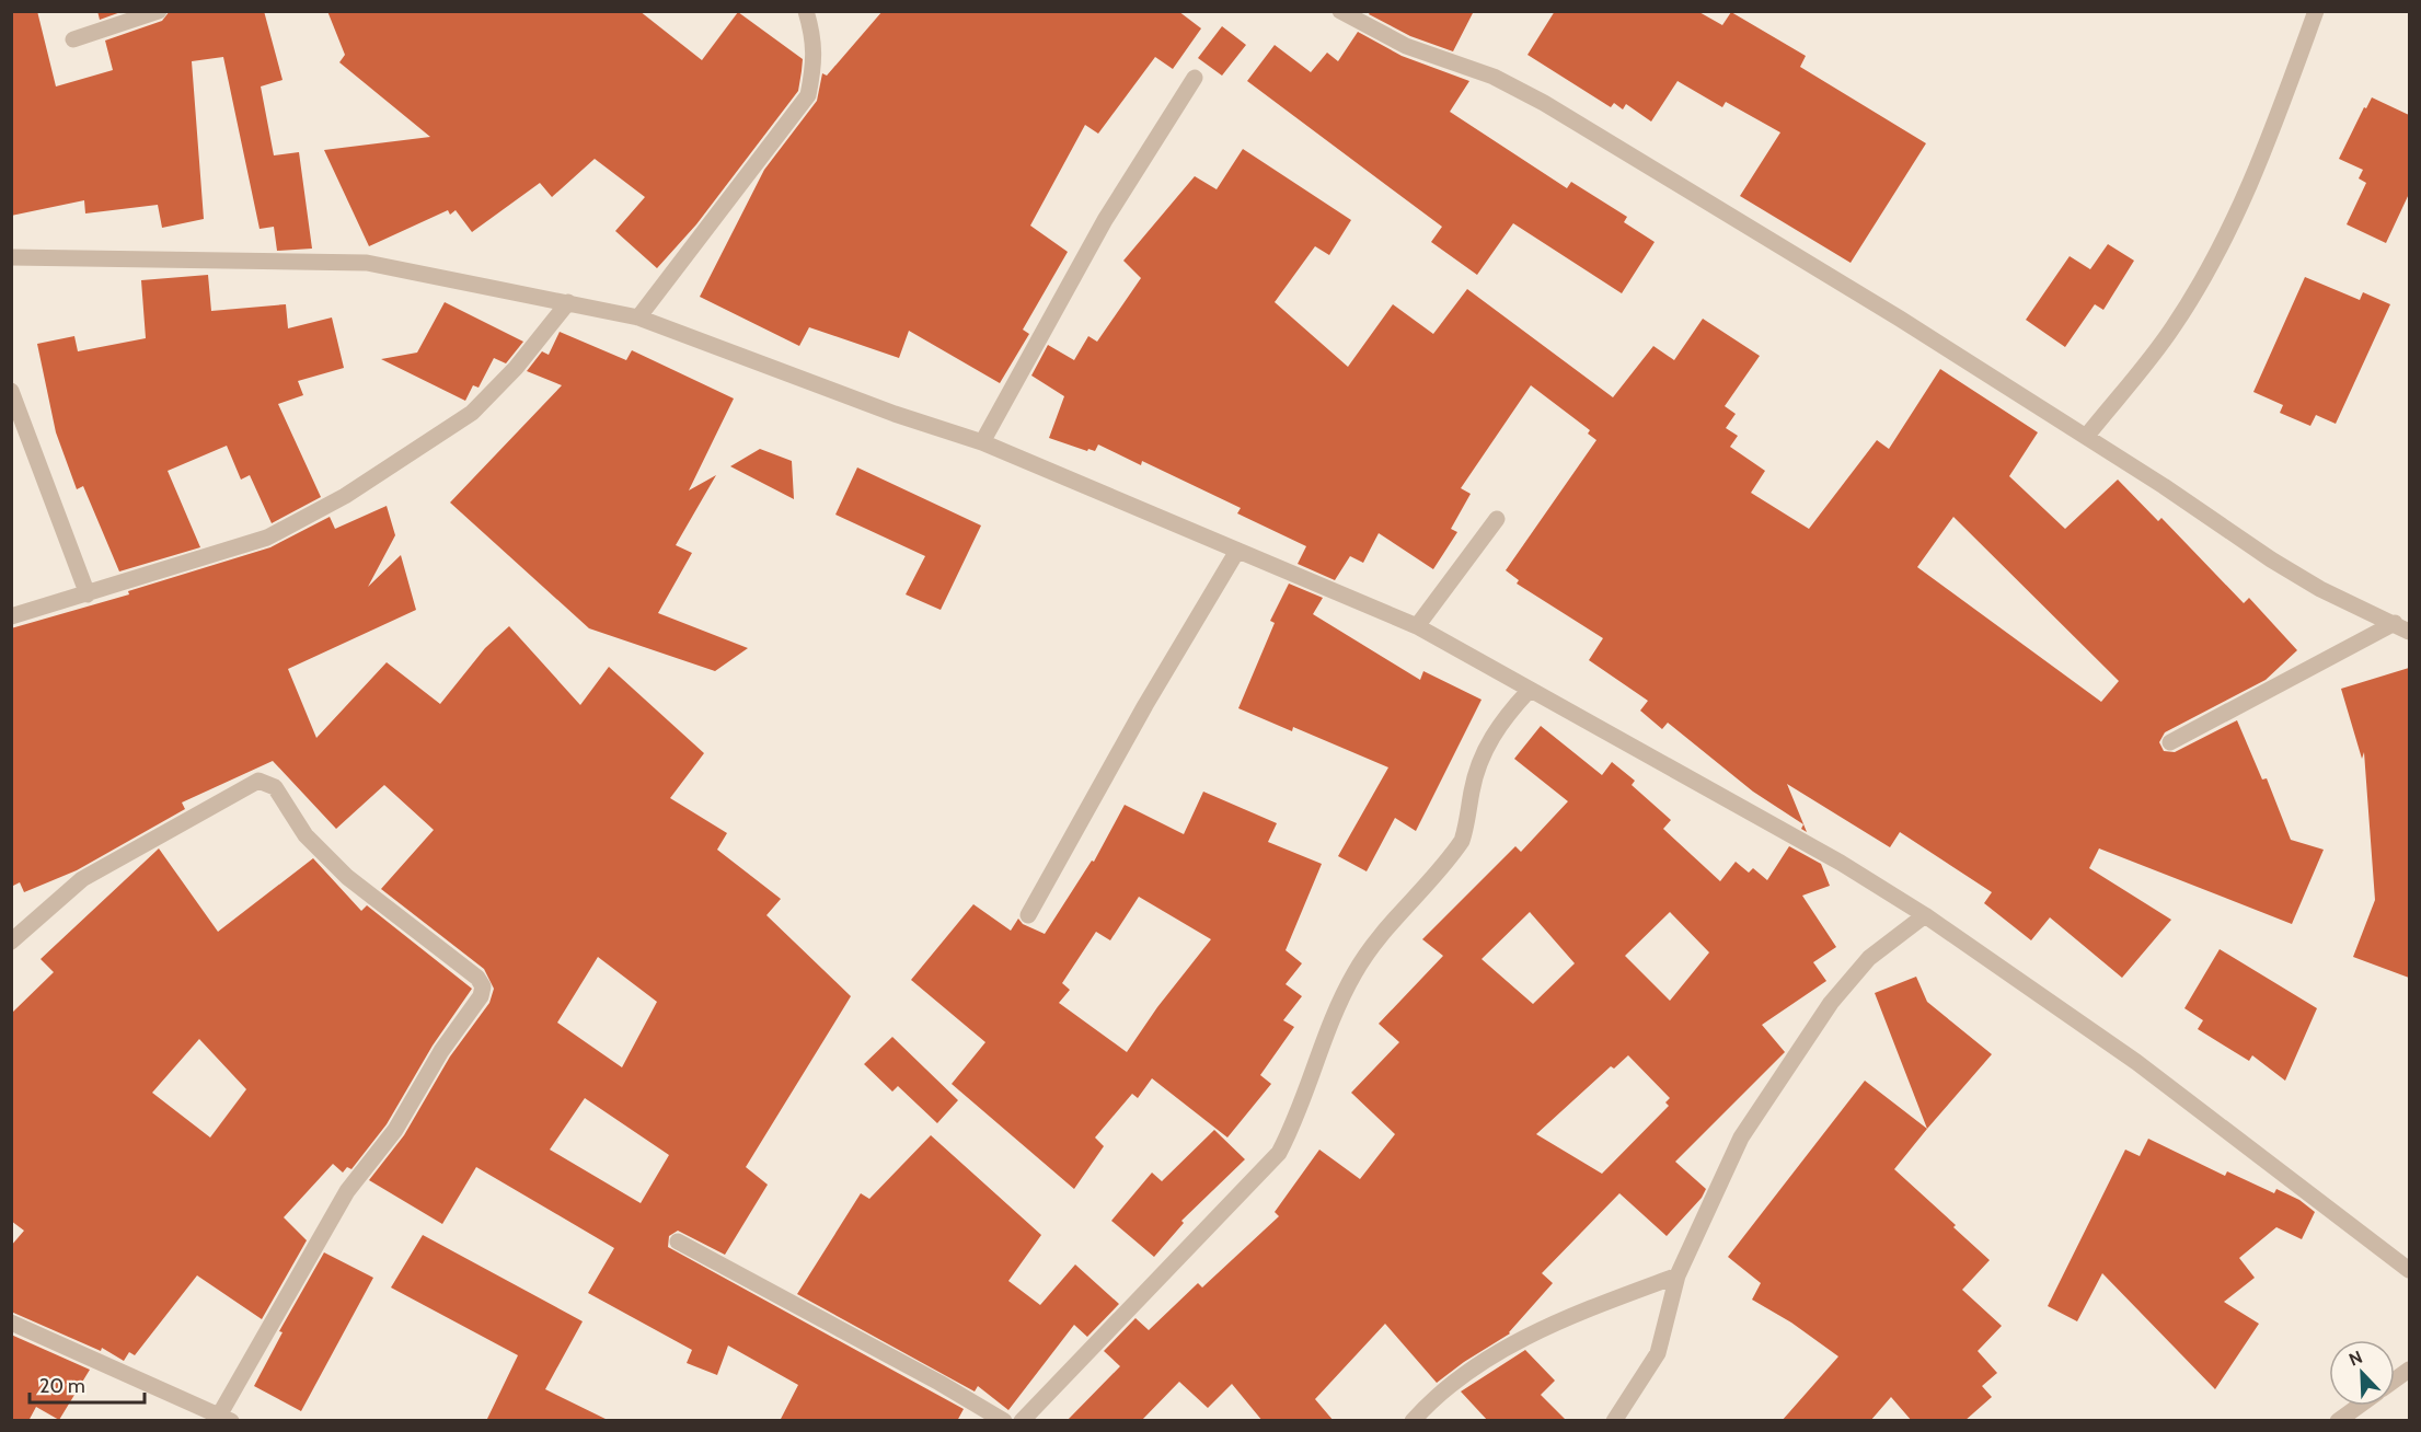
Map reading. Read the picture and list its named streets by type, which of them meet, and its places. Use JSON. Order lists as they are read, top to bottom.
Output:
{
  "scale_bar": "20 m",
  "north": "top left"
}
